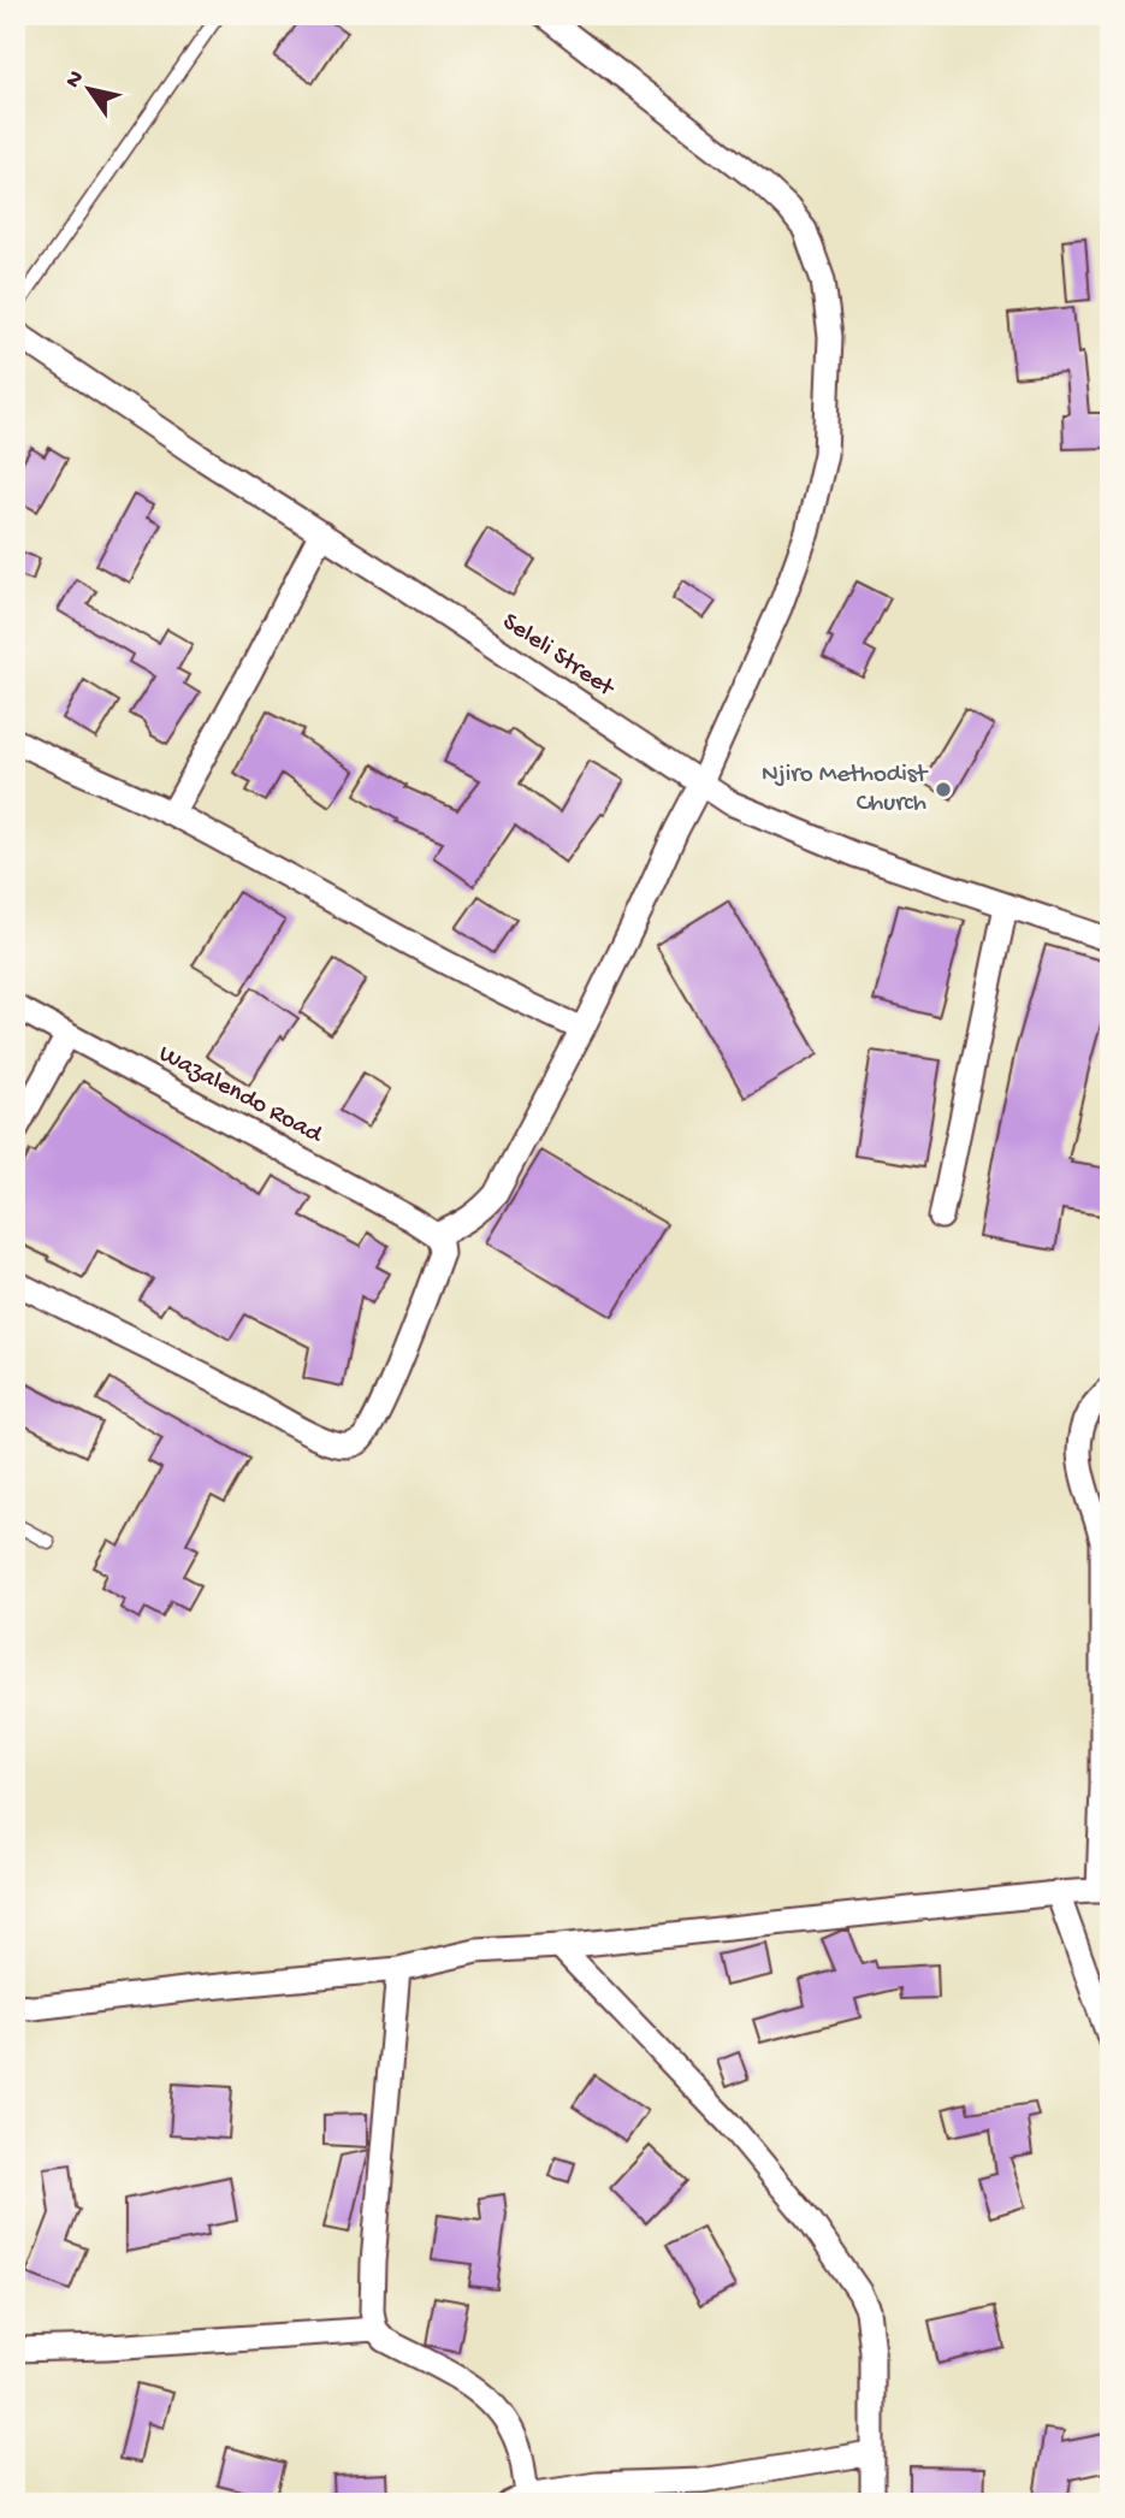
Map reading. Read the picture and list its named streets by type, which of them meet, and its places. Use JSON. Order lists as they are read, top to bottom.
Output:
{
  "streets": {
    "street": ["Seleli Street", "Wazalendo Road"]
  },
  "places": ["Njiro Methodist Church"],
  "north": "top left"
}
